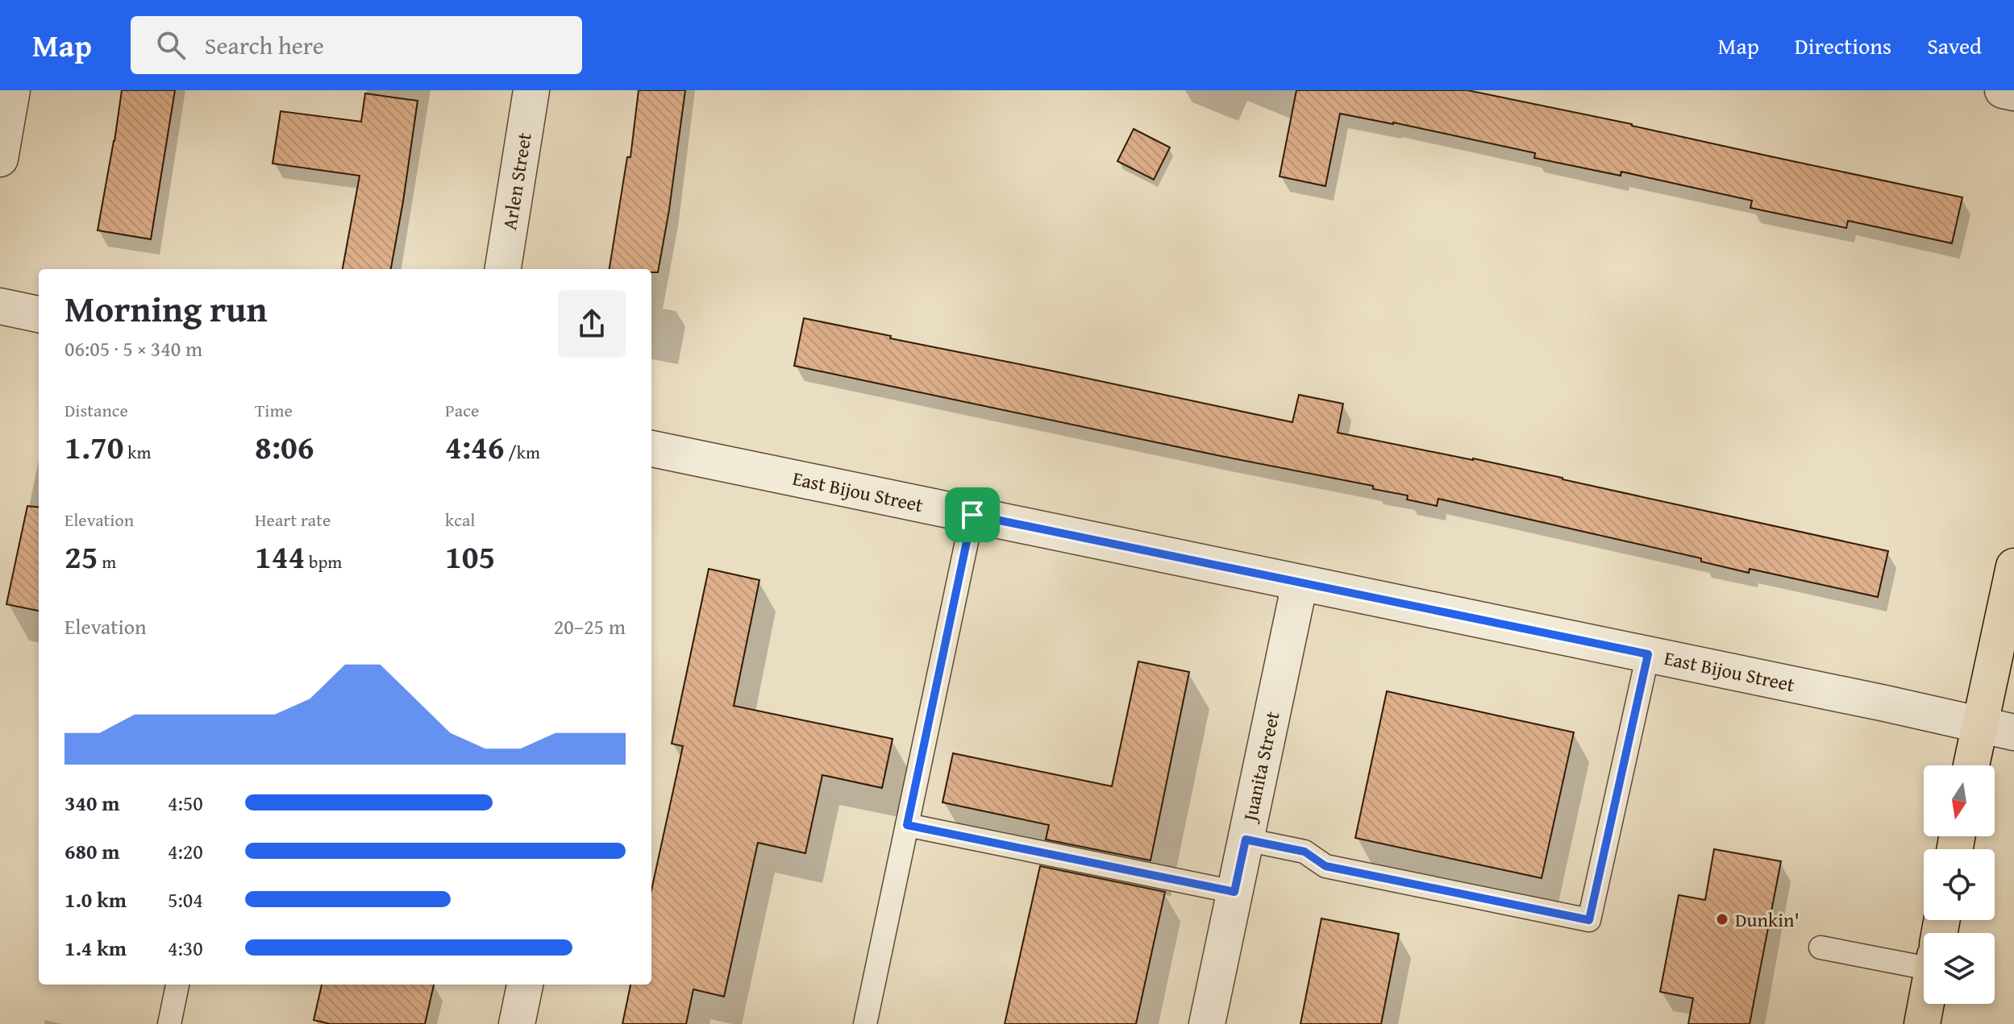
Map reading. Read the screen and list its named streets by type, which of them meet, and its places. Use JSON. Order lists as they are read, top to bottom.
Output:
{
  "streets": {
    "street": ["Arlen Street", "East Bijou Street", "Juanita Street"]
  },
  "crossings": [
    ["East Bijou Street", "Juanita Street"]
  ],
  "places": ["Dunkin'"],
  "north": "bottom",
  "page": {
    "header": "Map",
    "search": "Search here",
    "nav": ["Map", "Directions", "Saved"],
    "heading": ["Morning run", "06:05 · 5 × 340 m"],
    "stats": [
      ["Distance", "1.70 km"],
      ["Time", "8:06"],
      ["Pace", "4:46 /km"],
      ["Elevation", "25 m"],
      ["Heart rate", "144 bpm"],
      ["kcal", "105"]
    ],
    "chart": ["Elevation", "20–25 m"],
    "list": [
      {
        "name": "340 m",
        "note": "4:50"
      },
      {
        "name": "680 m",
        "note": "4:20"
      },
      {
        "name": "1.0 km",
        "note": "5:04"
      },
      {
        "name": "1.4 km",
        "note": "4:30"
      }
    ]
  }
}
